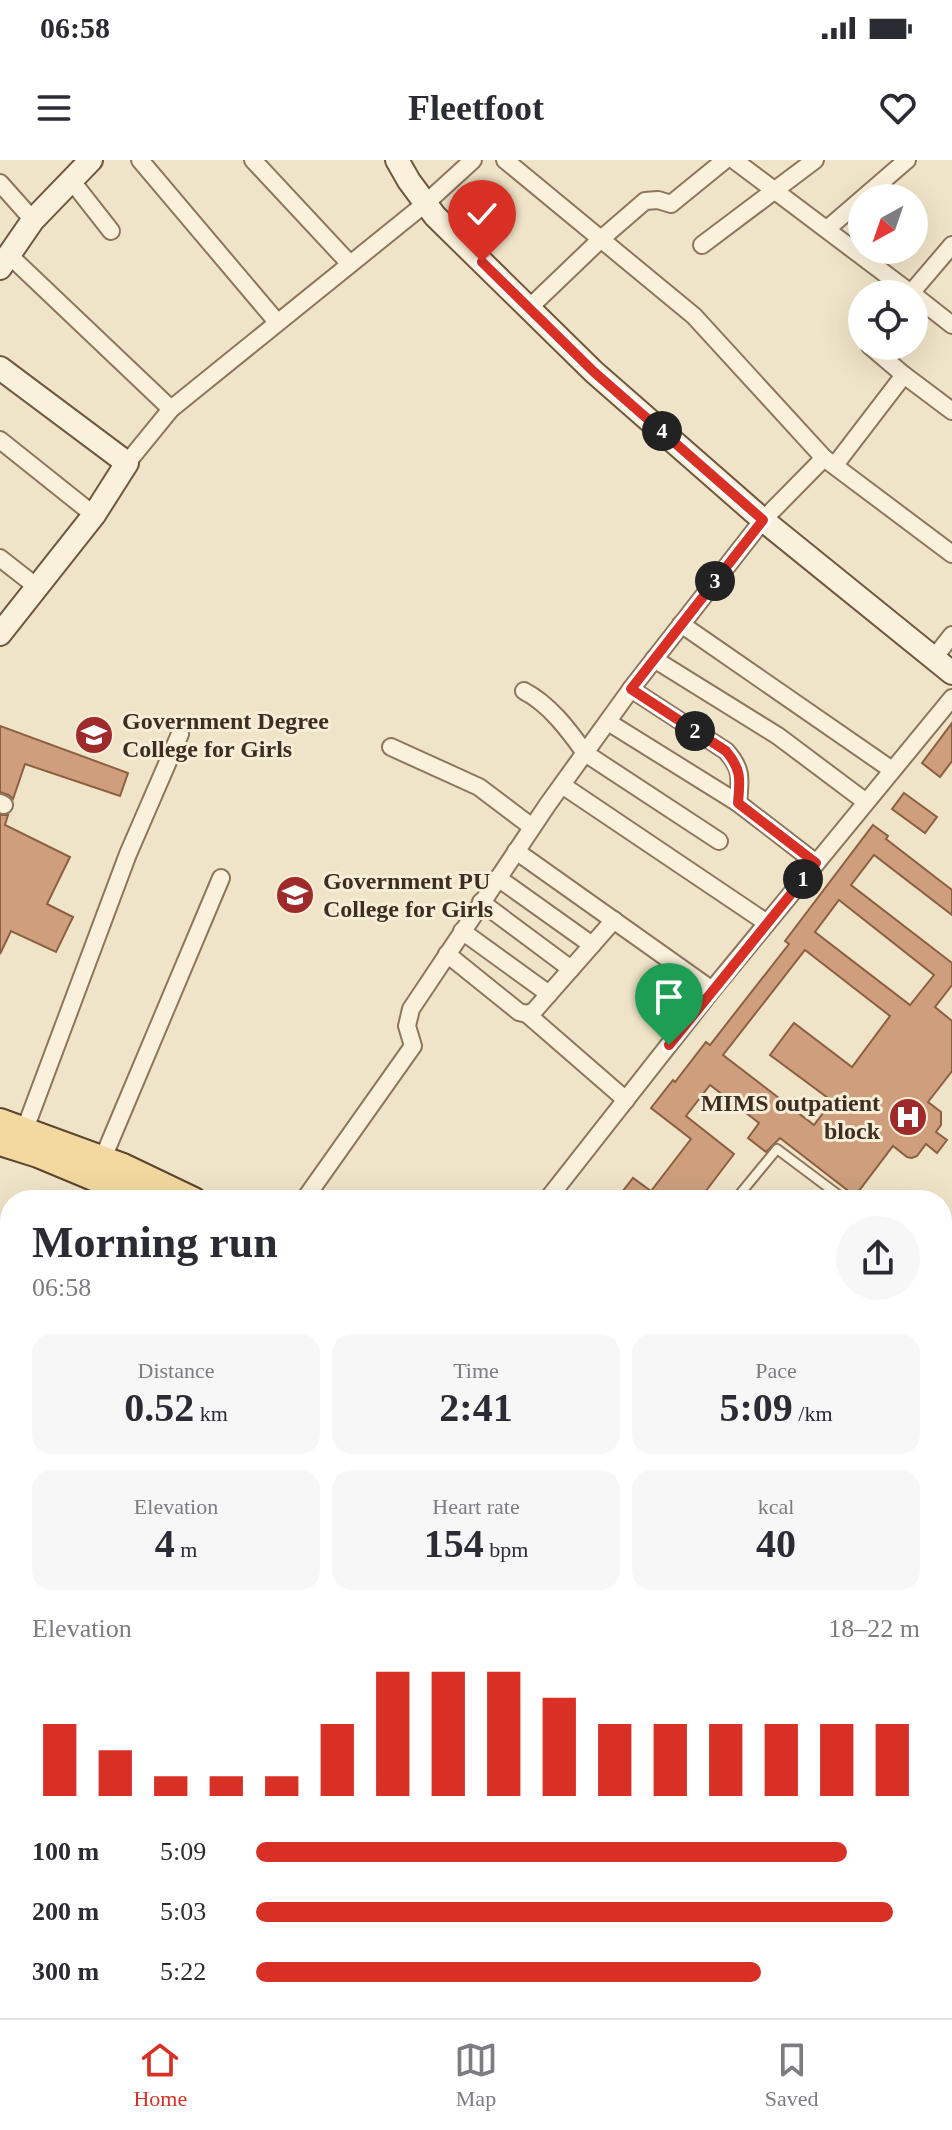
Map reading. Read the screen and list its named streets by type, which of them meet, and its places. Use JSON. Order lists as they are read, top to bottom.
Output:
{
  "places": {
    "school or university": ["Government Degree College for Girls", "Government PU College for Girls"],
    "hospital": ["MIMS outpatient block"]
  },
  "north": "bottom left",
  "page": {
    "status": "06:58",
    "header": "Fleetfoot",
    "pins": [
      "4",
      "3",
      "2",
      "1"
    ],
    "heading": ["Morning run", "06:58"],
    "stats": [
      ["Distance", "0.52 km"],
      ["Time", "2:41"],
      ["Pace", "5:09 /km"],
      ["Elevation", "4 m"],
      ["Heart rate", "154 bpm"],
      ["kcal", "40"]
    ],
    "chart": ["Elevation", "18–22 m"],
    "list": [
      {
        "name": "100 m",
        "note": "5:09"
      },
      {
        "name": "200 m",
        "note": "5:03"
      },
      {
        "name": "300 m",
        "note": "5:22"
      }
    ],
    "tabs": ["Home", "Map", "Saved"]
  }
}
